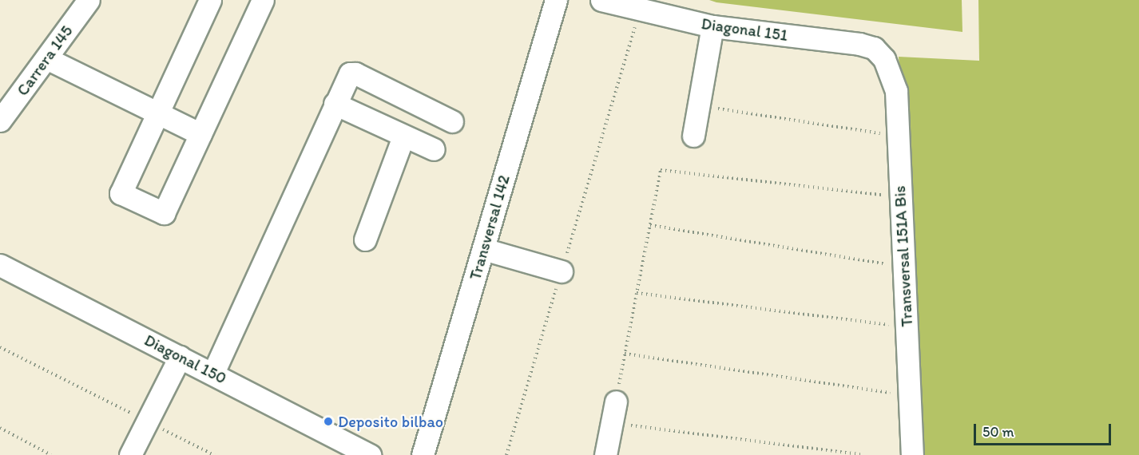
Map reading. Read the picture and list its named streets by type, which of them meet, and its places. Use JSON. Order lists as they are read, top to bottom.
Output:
{
  "streets": {
    "street": [
      "Diagonal 151",
      "Carrera 145",
      "Transversal 142",
      "Transversal 151A Bis",
      "Diagonal 150"
    ]
  },
  "crossings": [
    ["Diagonal 151", "Transversal 151A Bis"]
  ],
  "places": ["Deposito bilbao"],
  "scale_bar": "50 m"
}
